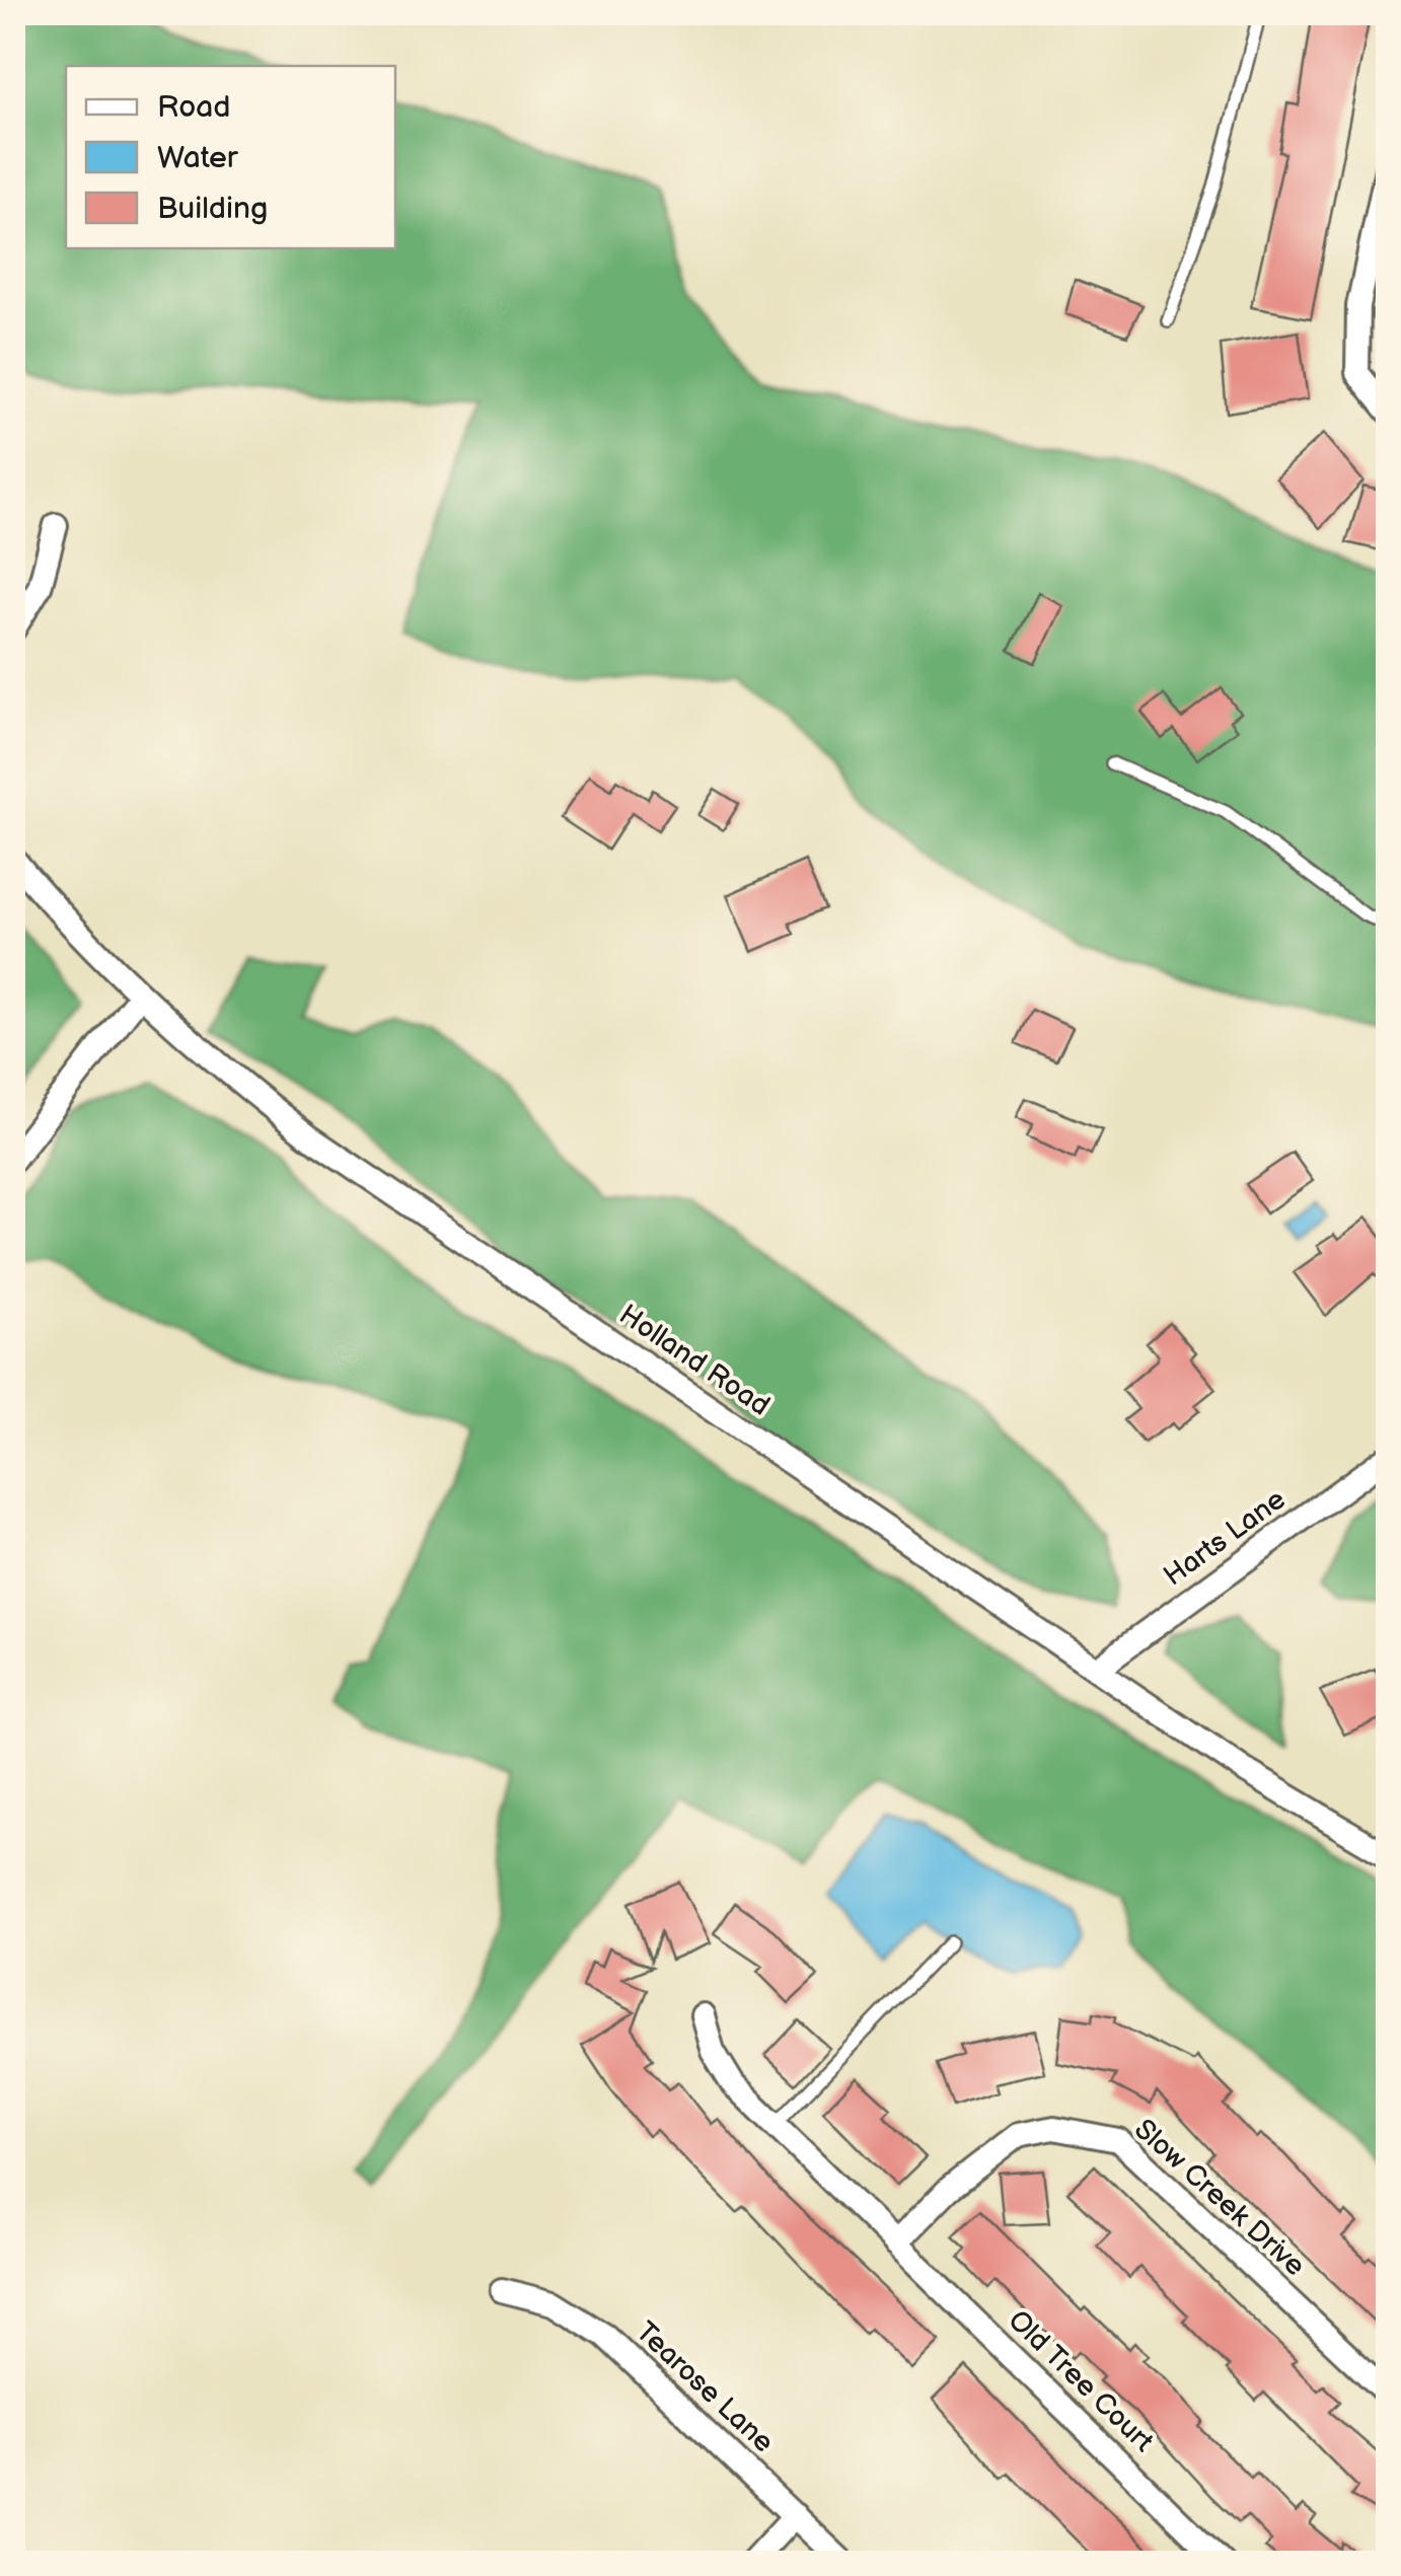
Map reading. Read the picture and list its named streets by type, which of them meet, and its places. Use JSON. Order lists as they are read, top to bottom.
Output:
{
  "streets": {
    "street": [
      "Holland Road",
      "Harts Lane",
      "Slow Creek Drive",
      "Old Tree Court",
      "Tearose Lane"
    ]
  },
  "crossings": [
    ["Holland Road", "Harts Lane"],
    ["Slow Creek Drive", "Old Tree Court"]
  ],
  "legend": ["Road", "Water", "Building"]
}
